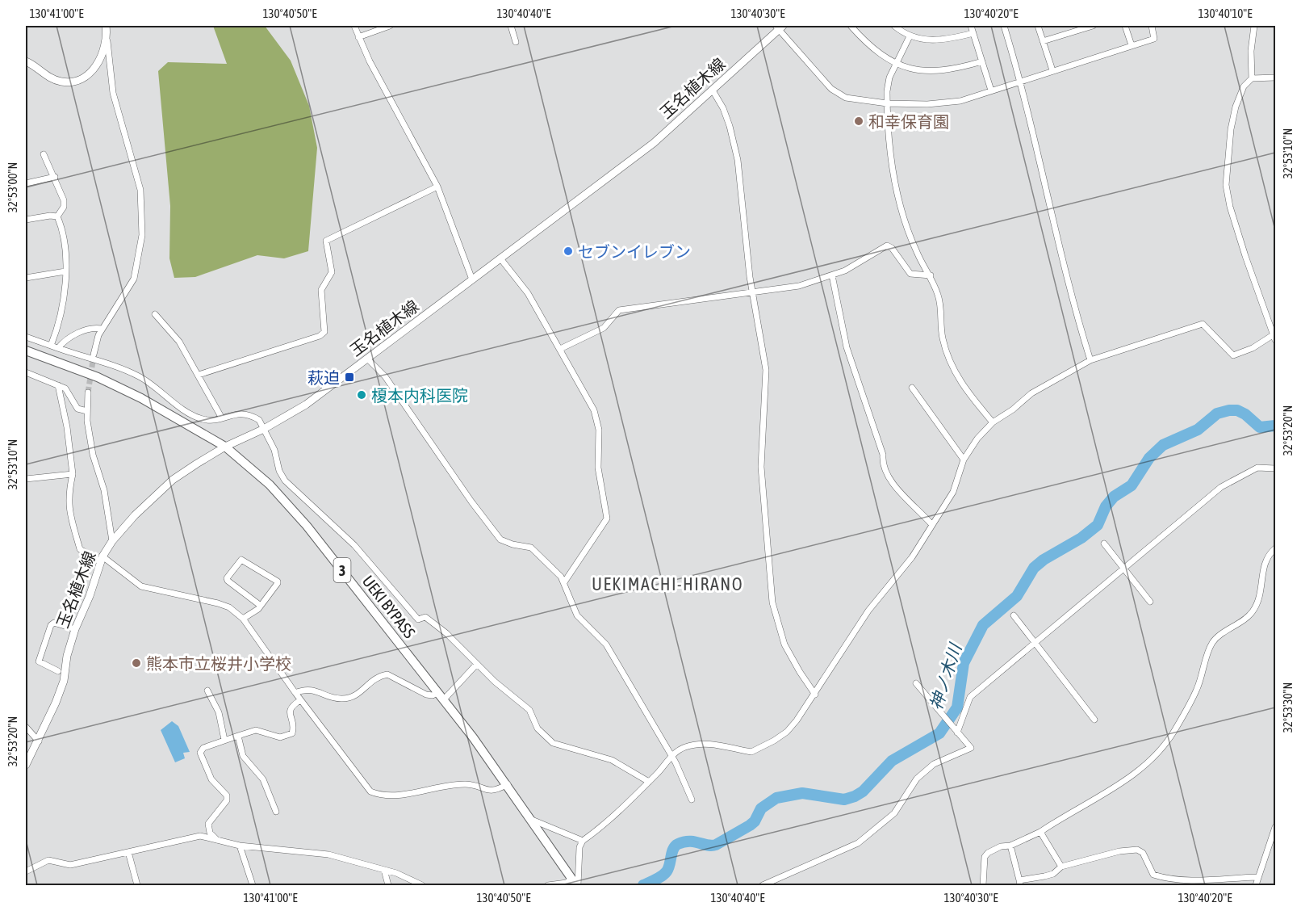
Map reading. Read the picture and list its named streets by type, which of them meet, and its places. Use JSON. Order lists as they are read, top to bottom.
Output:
{
  "streets": {
    "highway": ["3", "UEKI BYPASS"],
    "main road": ["玉名植木線"]
  },
  "crossings": [
    ["玉名植木線", "UEKI BYPASS"]
  ],
  "districts": ["UEKIMACHI-HIRANO"],
  "water": ["神ノ木川"],
  "places": {
    "other": [
      "和幸保育園",
      "セブンイレブン",
      "榎本内科医院",
      "熊本市立桜井小学校"
    ],
    "transit": ["萩迫"]
  },
  "coordinates": [
    "130°41'00\"E",
    "130°40'50\"E",
    "130°40'40\"E",
    "130°40'30\"E",
    "130°40'20\"E",
    "130°40'10\"E",
    "32°53'10\"N",
    "32°53'00\"N",
    "32°53'20\"N",
    "32°53'30\"N"
  ]
}
